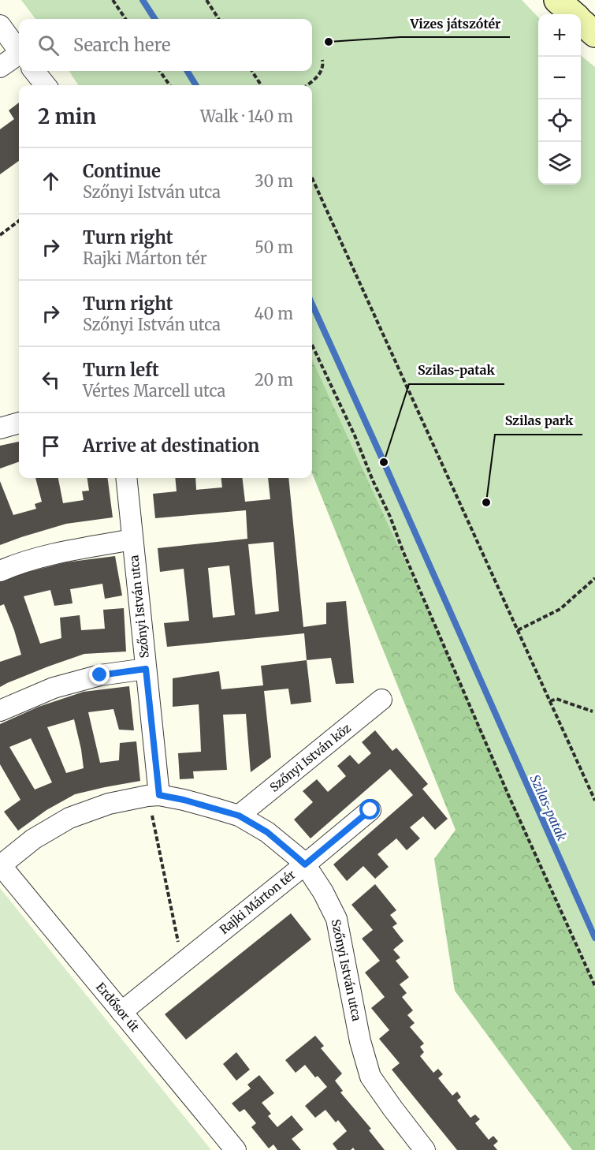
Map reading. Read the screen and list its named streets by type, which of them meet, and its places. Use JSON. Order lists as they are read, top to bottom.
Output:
{
  "streets": {
    "street": [
      "Szőnyi István utca",
      "Szőnyi István köz",
      "Rajki Márton tér",
      "Erdősor út"
    ]
  },
  "crossings": [
    ["Szőnyi István utca", "Rajki Márton tér"],
    ["Szőnyi István köz", "Rajki Márton tér"],
    ["Rajki Márton tér", "Erdősor út"]
  ],
  "water": ["Szilas-patak"],
  "places": ["Vizes játszótér", "Szilas-patak", "Szilas park"],
  "page": {
    "map_buttons": ["+", "−"],
    "search": "Search here",
    "heading": ["2 min", "Walk · 140 m"],
    "list": [
      ["Continue", "Szőnyi István utca", "30 m"],
      ["Turn right", "Rajki Márton tér", "50 m"],
      ["Turn right", "Szőnyi István utca", "40 m"],
      ["Turn left", "Vértes Marcell utca", "20 m"],
      "Arrive at destination"
    ]
  }
}
